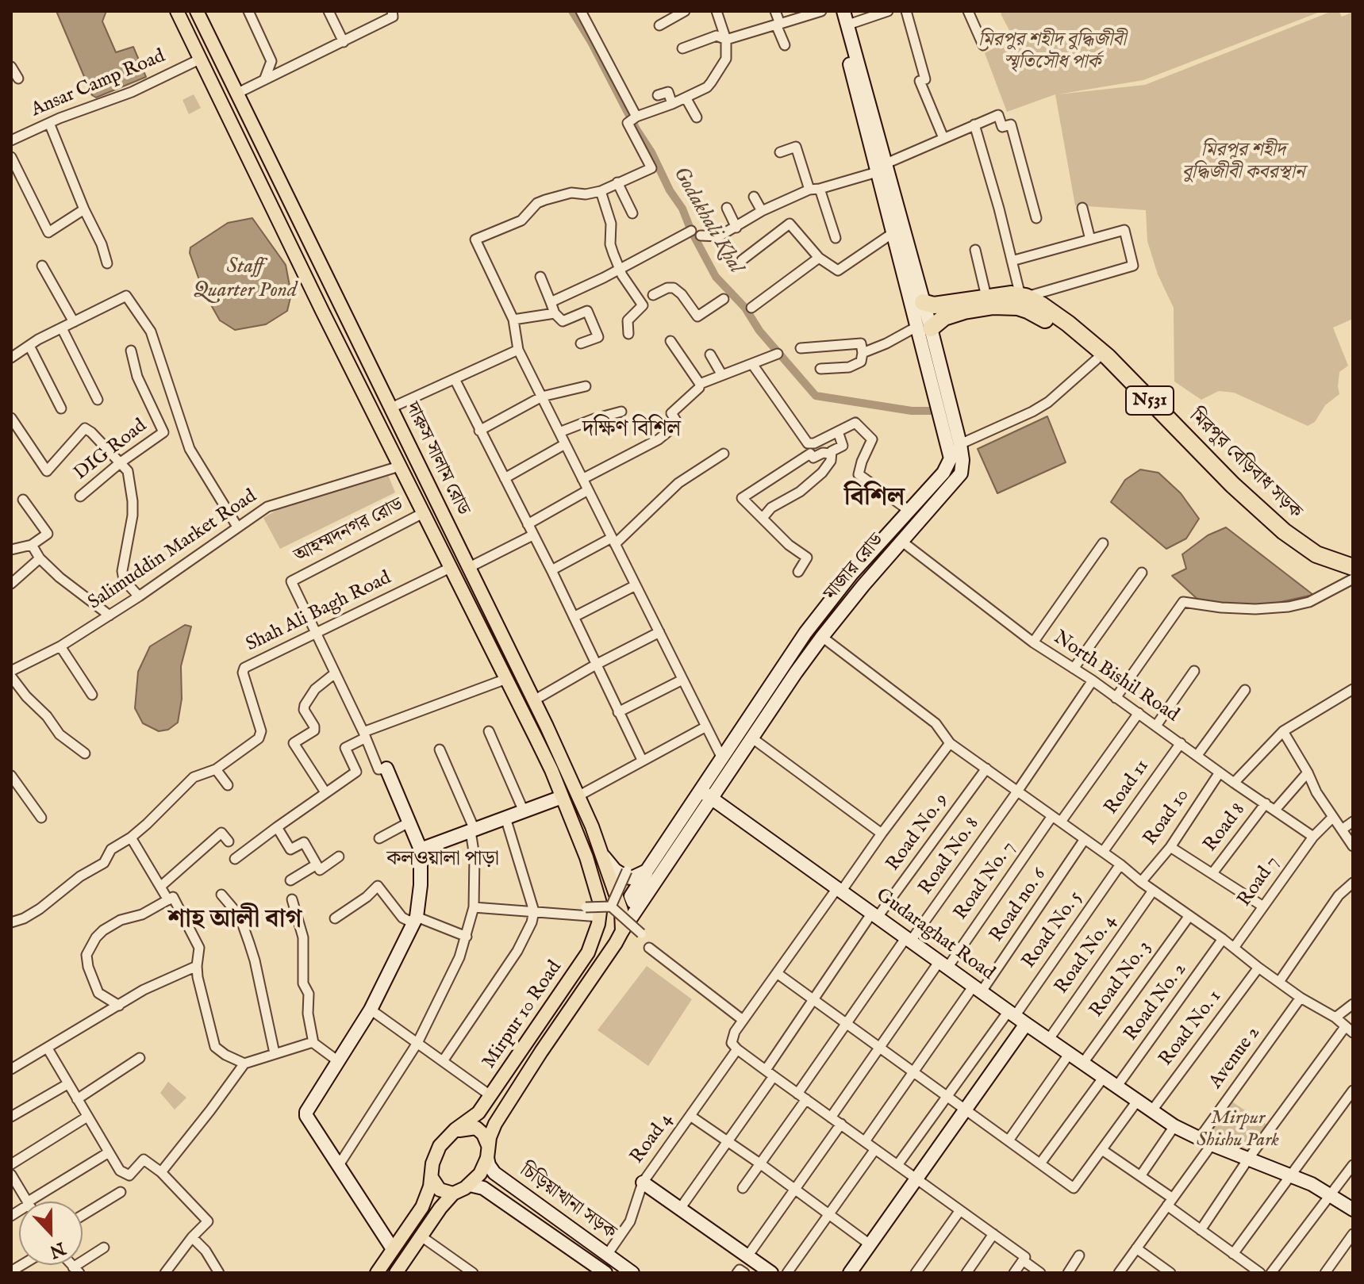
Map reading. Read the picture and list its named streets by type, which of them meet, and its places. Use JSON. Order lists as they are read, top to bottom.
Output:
{
  "streets": {
    "highway": ["N531", "মিরপুর বেড়িবাধ সড়ক"],
    "main road": [
      "দারুস সালাম রোড",
      "মাজার রোড",
      "Gudaraghat Road",
      "Mirpur 10 Road",
      "চিড়িয়াখানা সড়ক"
    ],
    "street": [
      "Ansar Camp Road",
      "DIG Road",
      "আহম্মদনগর রোড",
      "Salimuddin Market Road",
      "Shah Ali Bagh Road",
      "North Bishil Road",
      "Road 11",
      "Road 10",
      "Road 8",
      "Road No. 9",
      "Road No. 8",
      "Road No. 7",
      "Road 7",
      "Road no. 6",
      "Road No. 5",
      "Road No. 4",
      "Road No. 3",
      "Road No. 2",
      "Road No. 1",
      "Avenue 2",
      "Road 4"
    ]
  },
  "crossings": [
    ["Ansar Camp Road", "দারুস সালাম রোড"],
    ["দারুস সালাম রোড", "আহম্মদনগর রোড"],
    ["দারুস সালাম রোড", "Salimuddin Market Road"],
    ["দারুস সালাম রোড", "মাজার রোড"],
    ["দারুস সালাম রোড", "Shah Ali Bagh Road"],
    ["দারুস সালাম রোড", "Mirpur 10 Road"],
    ["মিরপুর বেড়িবাধ সড়ক", "মাজার রোড"],
    ["আহম্মদনগর রোড", "Shah Ali Bagh Road"],
    ["মাজার রোড", "North Bishil Road"],
    ["মাজার রোড", "Gudaraghat Road"],
    ["মাজার রোড", "Mirpur 10 Road"],
    ["North Bishil Road", "Road 11"],
    ["North Bishil Road", "Road 10"],
    ["North Bishil Road", "Road 8"],
    ["North Bishil Road", "Road No. 8"],
    ["North Bishil Road", "Road 7"],
    ["Road No. 9", "Gudaraghat Road"],
    ["Road No. 8", "Gudaraghat Road"],
    ["Road No. 7", "Gudaraghat Road"],
    ["Road no. 6", "Gudaraghat Road"],
    ["Road No. 5", "Gudaraghat Road"],
    ["Gudaraghat Road", "Road No. 4"],
    ["Gudaraghat Road", "Road No. 3"],
    ["Gudaraghat Road", "Road No. 2"],
    ["Gudaraghat Road", "Road No. 1"],
    ["Gudaraghat Road", "Avenue 2"],
    ["Mirpur 10 Road", "চিড়িয়াখানা সড়ক"],
    ["Road 4", "চিড়িয়াখানা সড়ক"]
  ],
  "districts": [
    "দক্ষিণ বিশিল",
    "বিশিল",
    "কলওয়ালা পাড়া",
    "শাহ আলী বাগ"
  ],
  "water": ["Godakhali Khal", "Staff Quarter Pond"],
  "parks": ["মিরপুর শহীদ বুদ্ধিজীবী স্মৃতিসৌধ পার্ক", "মিরপুর শহীদ বুদ্ধিজীবী কবরস্থান", "Mirpur Shishu Park"],
  "north": "bottom"
}
